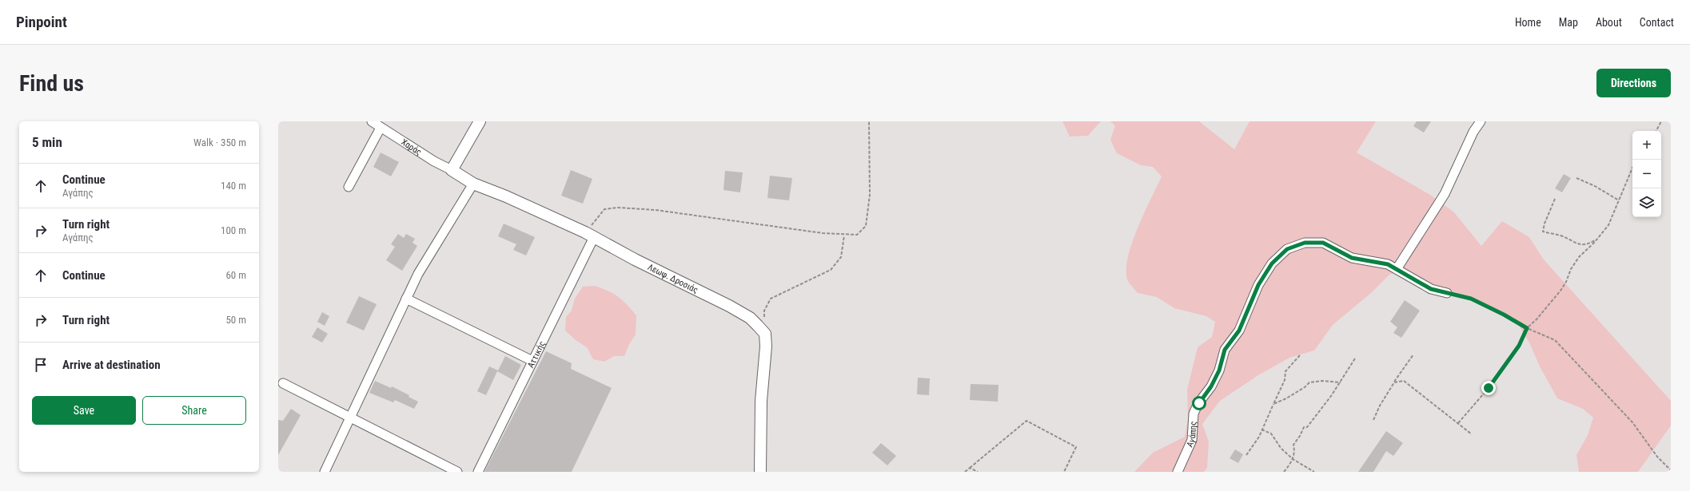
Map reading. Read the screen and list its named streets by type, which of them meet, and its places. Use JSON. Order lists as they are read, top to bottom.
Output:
{
  "streets": {
    "street": [
      "Χαράς",
      "Λεωφ. Δροσιάς",
      "Αττικής",
      "Αγάπης"
    ]
  },
  "crossings": [
    ["Χαράς", "Λεωφ. Δροσιάς"],
    ["Λεωφ. Δροσιάς", "Αττικής"]
  ],
  "page": {
    "header": "Pinpoint",
    "nav": [
      "Home",
      "Map",
      "About",
      "Contact"
    ],
    "buttons": [
      "Directions",
      ["Save", "Share"]
    ],
    "title": "Find us",
    "heading": ["5 min", "Walk · 350 m"],
    "map_buttons": ["+", "−"],
    "list": [
      ["Continue", "Αγάπης", "140 m"],
      ["Turn right", "Αγάπης", "100 m"],
      ["Continue", "60 m"],
      ["Turn right", "50 m"],
      "Arrive at destination"
    ]
  }
}
